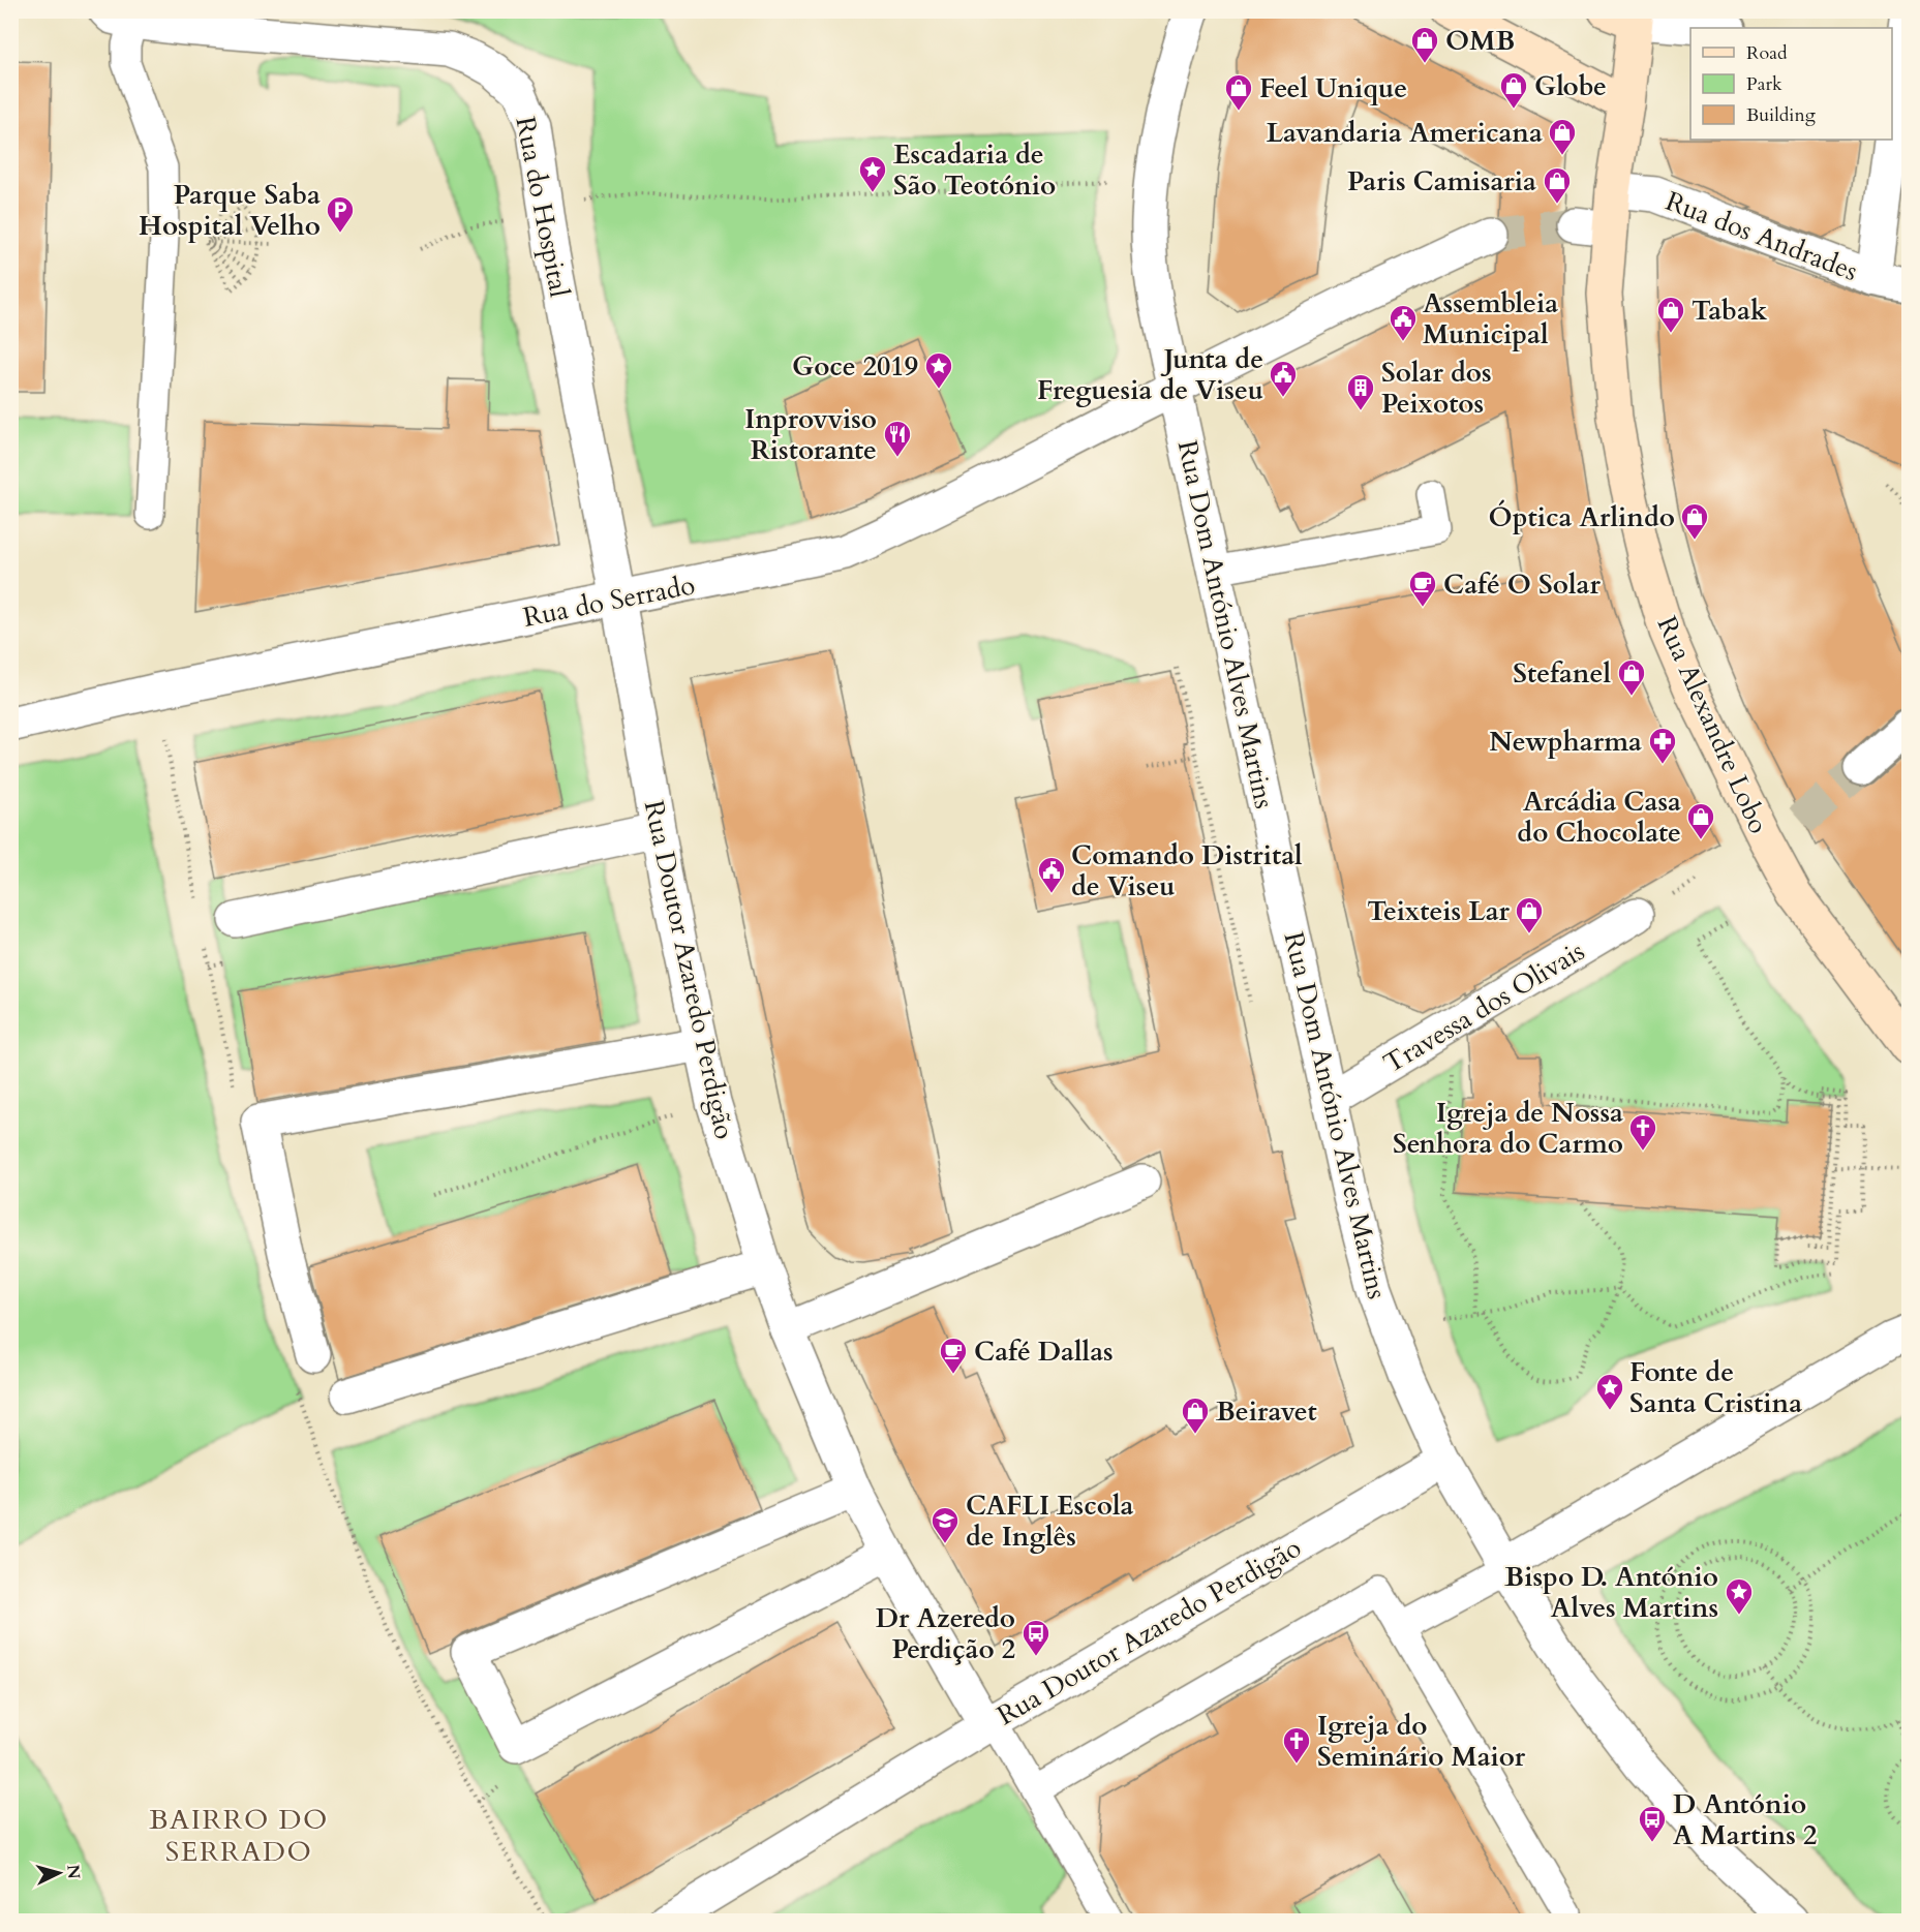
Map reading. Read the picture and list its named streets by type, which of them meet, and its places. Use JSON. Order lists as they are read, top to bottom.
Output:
{
  "streets": {
    "main road": ["Rua Alexandre Lobo"],
    "street": [
      "Rua do Hospital",
      "Rua dos Andrades",
      "Rua do Serrado",
      "Rua Dom António Alves Martins",
      "Rua Doutor Azaredo Perdigão",
      "Travessa dos Olivais"
    ]
  },
  "crossings": [
    ["Rua do Hospital", "Rua do Serrado"],
    ["Rua do Hospital", "Rua Doutor Azaredo Perdigão"],
    ["Rua dos Andrades", "Rua Alexandre Lobo"],
    ["Rua do Serrado", "Rua Dom António Alves Martins"],
    ["Rua do Serrado", "Rua Doutor Azaredo Perdigão"],
    ["Rua Dom António Alves Martins", "Rua Doutor Azaredo Perdigão"],
    ["Rua Dom António Alves Martins", "Travessa dos Olivais"]
  ],
  "districts": ["BAIRRO DO SERRADO"],
  "places": {
    "shop": [
      "OMB",
      "Globe",
      "Feel Unique",
      "Lavandaria Americana",
      "Paris Camisaria",
      "Tabak",
      "Óptica Arlindo",
      "Stefanel",
      "Arcádia Casa do Chocolate",
      "Teixteis Lar",
      "Beiravet"
    ],
    "place": [
      "Escadaria de São Teotónio",
      "Goce 2019",
      "Fonte de Santa Cristina",
      "Bispo D. António Alves Martins"
    ],
    "parking": ["Parque Saba Hospital Velho"],
    "public building": ["Assembleia Municipal", "Junta de Freguesia de Viseu", "Comando Distrital de Viseu"],
    "building": ["Solar dos Peixotos"],
    "restaurant": ["Inprovviso Ristorante"],
    "cafe": ["Café O Solar", "Café Dallas"],
    "pharmacy": ["Newpharma"],
    "church": ["Igreja de Nossa Senhora do Carmo", "Igreja do Seminário Maior"],
    "school or university": ["CAFLI Escola de Inglês"],
    "bus stop": ["Dr Azeredo Perdição 2", "D António A Martins 2"]
  },
  "legend": ["Road", "Park", "Building"],
  "north": "right"
}
